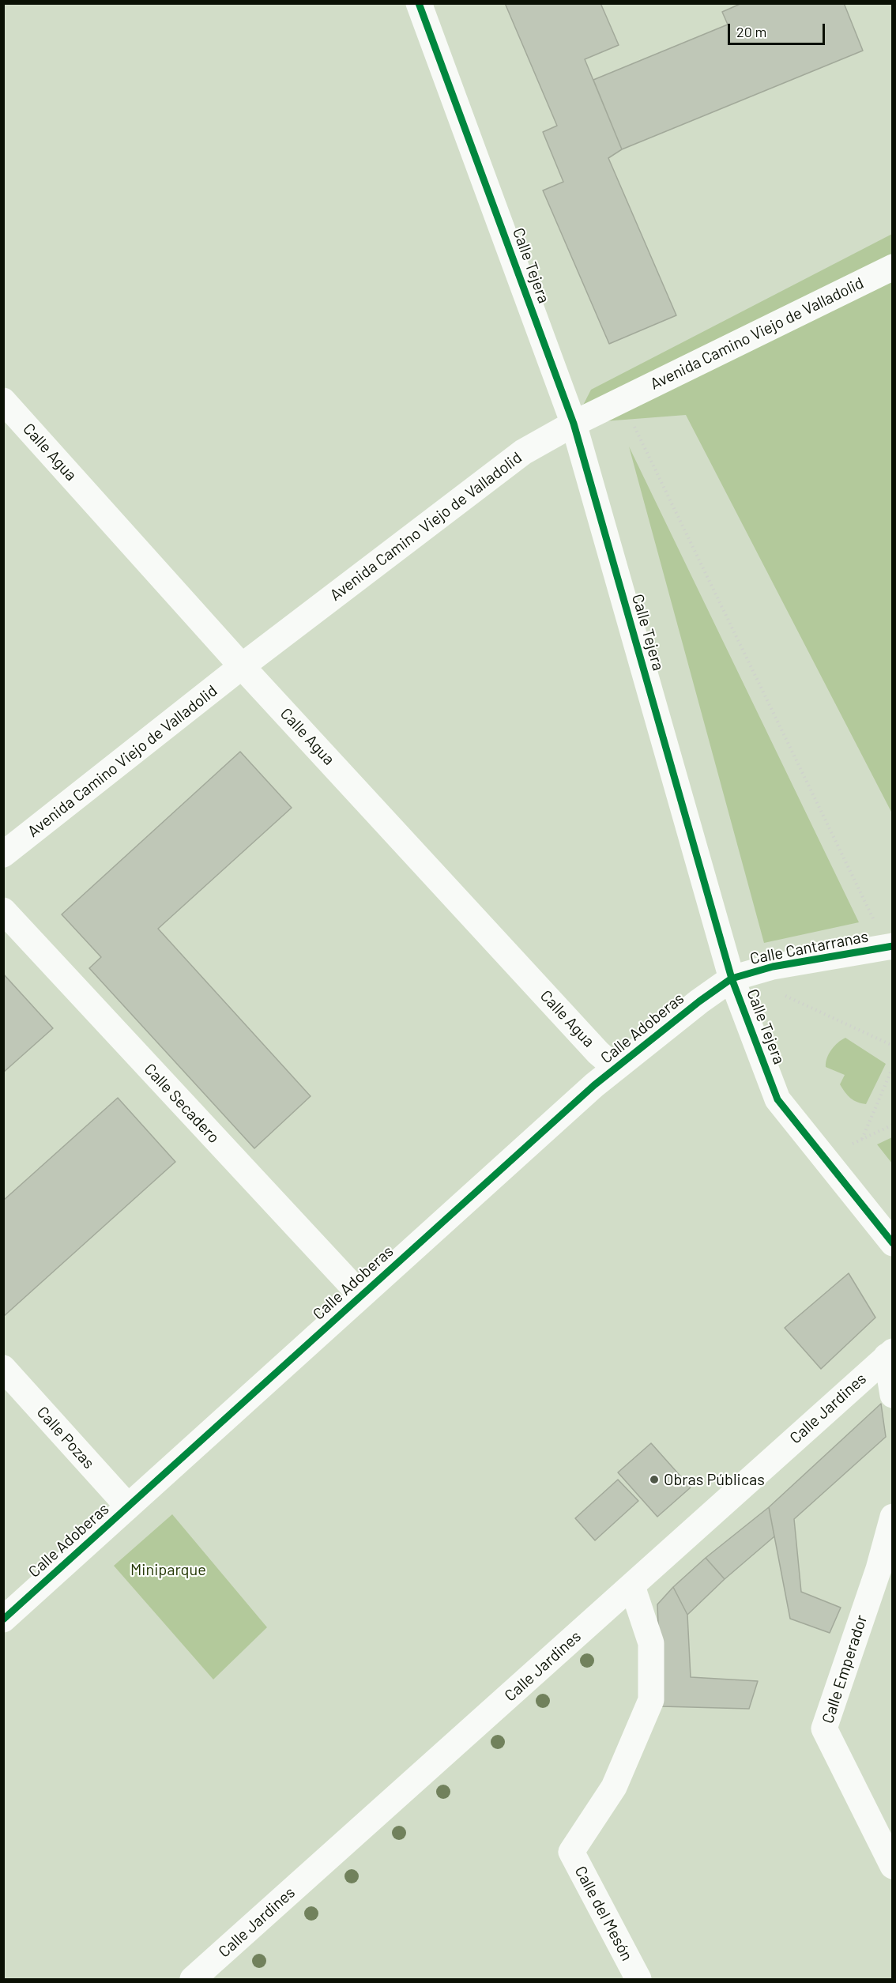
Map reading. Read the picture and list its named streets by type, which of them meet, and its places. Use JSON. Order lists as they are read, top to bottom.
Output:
{
  "streets": {
    "street": [
      "Calle Tejera",
      "Avenida Camino Viejo de Valladolid",
      "Calle Agua",
      "Calle Cantarranas",
      "Calle Adoberas",
      "Calle Secadero",
      "Calle Jardines",
      "Calle Pozas",
      "Calle Emperador",
      "Calle del Mesón"
    ]
  },
  "crossings": [
    ["Calle Tejera", "Avenida Camino Viejo de Valladolid"],
    ["Calle Tejera", "Calle Cantarranas"],
    ["Calle Tejera", "Calle Adoberas"],
    ["Avenida Camino Viejo de Valladolid", "Calle Agua"],
    ["Calle Agua", "Calle Adoberas"],
    ["Calle Cantarranas", "Calle Adoberas"],
    ["Calle Adoberas", "Calle Secadero"],
    ["Calle Adoberas", "Calle Pozas"],
    ["Calle Jardines", "Calle del Mesón"]
  ],
  "parks": ["Miniparque"],
  "places": ["Obras Públicas"],
  "scale_bar": "20 m"
}
